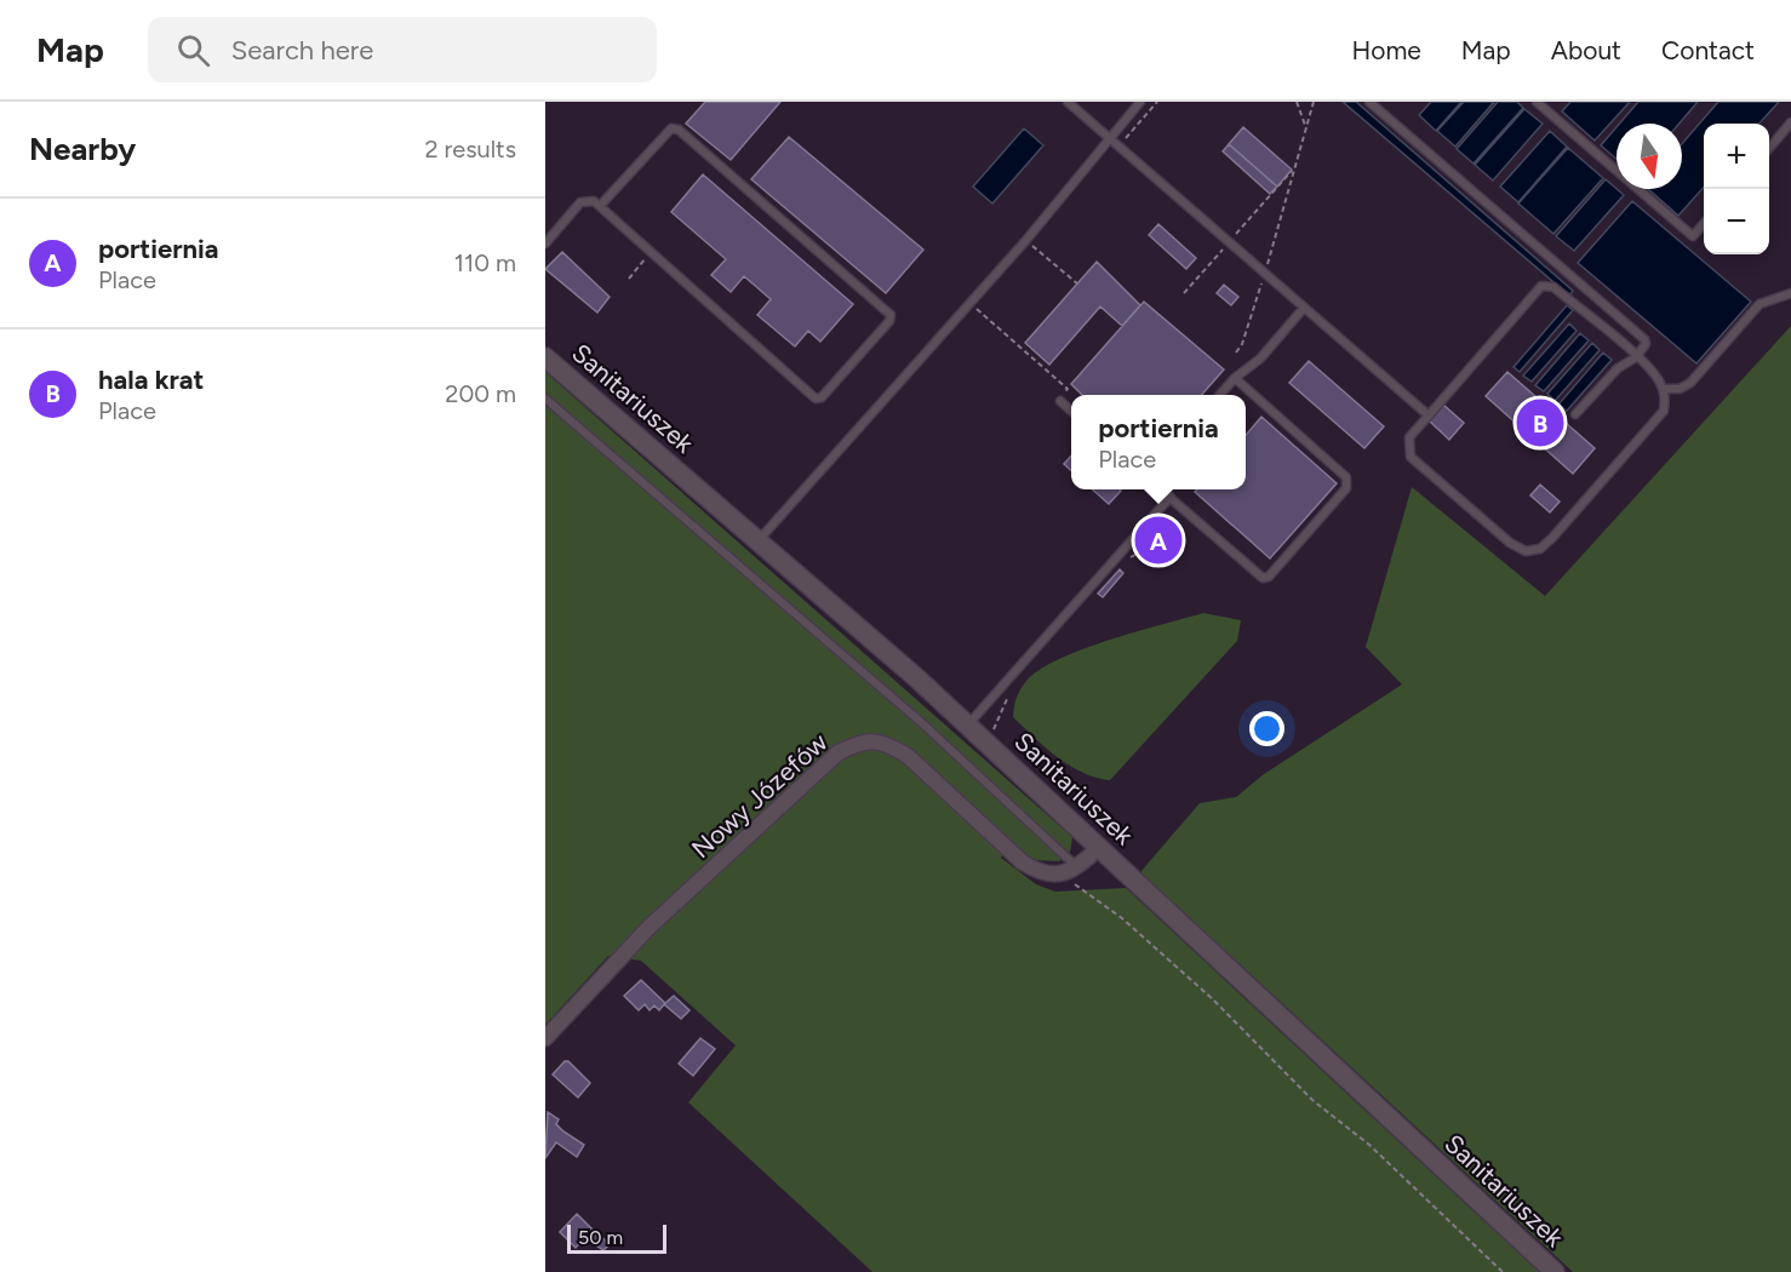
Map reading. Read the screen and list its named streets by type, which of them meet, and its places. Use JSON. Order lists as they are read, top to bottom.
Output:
{
  "streets": {
    "street": ["Sanitariuszek", "Nowy Józefów"]
  },
  "scale_bar": "50 m",
  "north": "bottom",
  "page": {
    "header": "Map",
    "search": "Search here",
    "nav": [
      "Home",
      "Map",
      "About",
      "Contact"
    ],
    "heading": ["Nearby", "2 results"],
    "map_buttons": ["+", "−"],
    "list": [
      {
        "mark": "A",
        "name": "portiernia",
        "note": "Place",
        "value": "110 m"
      },
      {
        "mark": "B",
        "name": "hala krat",
        "note": "Place",
        "value": "200 m"
      }
    ],
    "popup": ["portiernia", "Place"],
    "pins": ["B", "A"],
    "scale": "50 m"
  }
}
